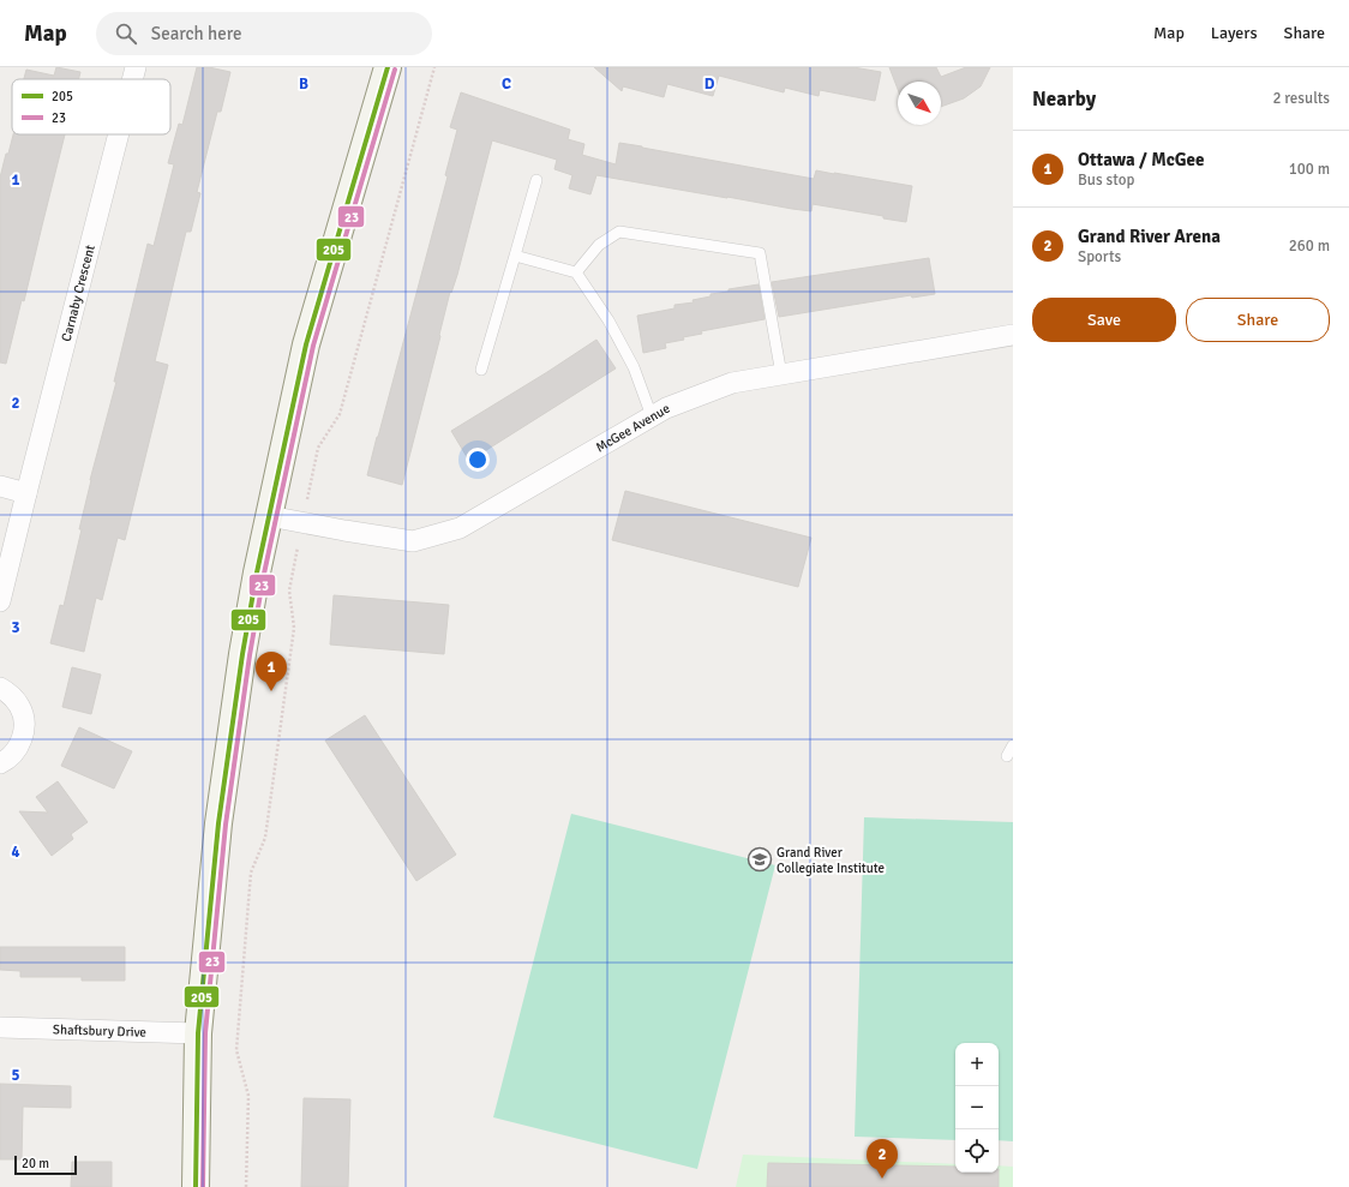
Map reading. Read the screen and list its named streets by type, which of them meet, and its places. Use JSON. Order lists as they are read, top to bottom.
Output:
{
  "streets": {
    "street": ["Carnaby Crescent", "McGee Avenue", "Shaftsbury Drive"]
  },
  "places": {
    "school or university": ["Grand River Collegiate Institute"]
  },
  "lines": ["transit line 205", "transit line 23"],
  "legend": ["205", "23"],
  "scale_bar": "20 m",
  "north": "bottom right",
  "page": {
    "header": "Map",
    "search": "Search here",
    "nav": ["Map", "Layers", "Share"],
    "heading": ["Nearby", "2 results"],
    "list": [
      {
        "mark": "1",
        "name": "Ottawa / McGee",
        "note": "Bus stop",
        "value": "100 m"
      },
      {
        "mark": "2",
        "name": "Grand River Arena",
        "note": "Sports",
        "value": "260 m"
      }
    ],
    "buttons": ["Save", "Share"],
    "pins": ["1", "2"],
    "map_buttons": ["+", "−"],
    "scale": "20 m"
  },
  "grid": {
    "columns": ["B", "C", "D"],
    "rows": [
      "1",
      "2",
      "3",
      "4",
      "5"
    ]
  }
}
